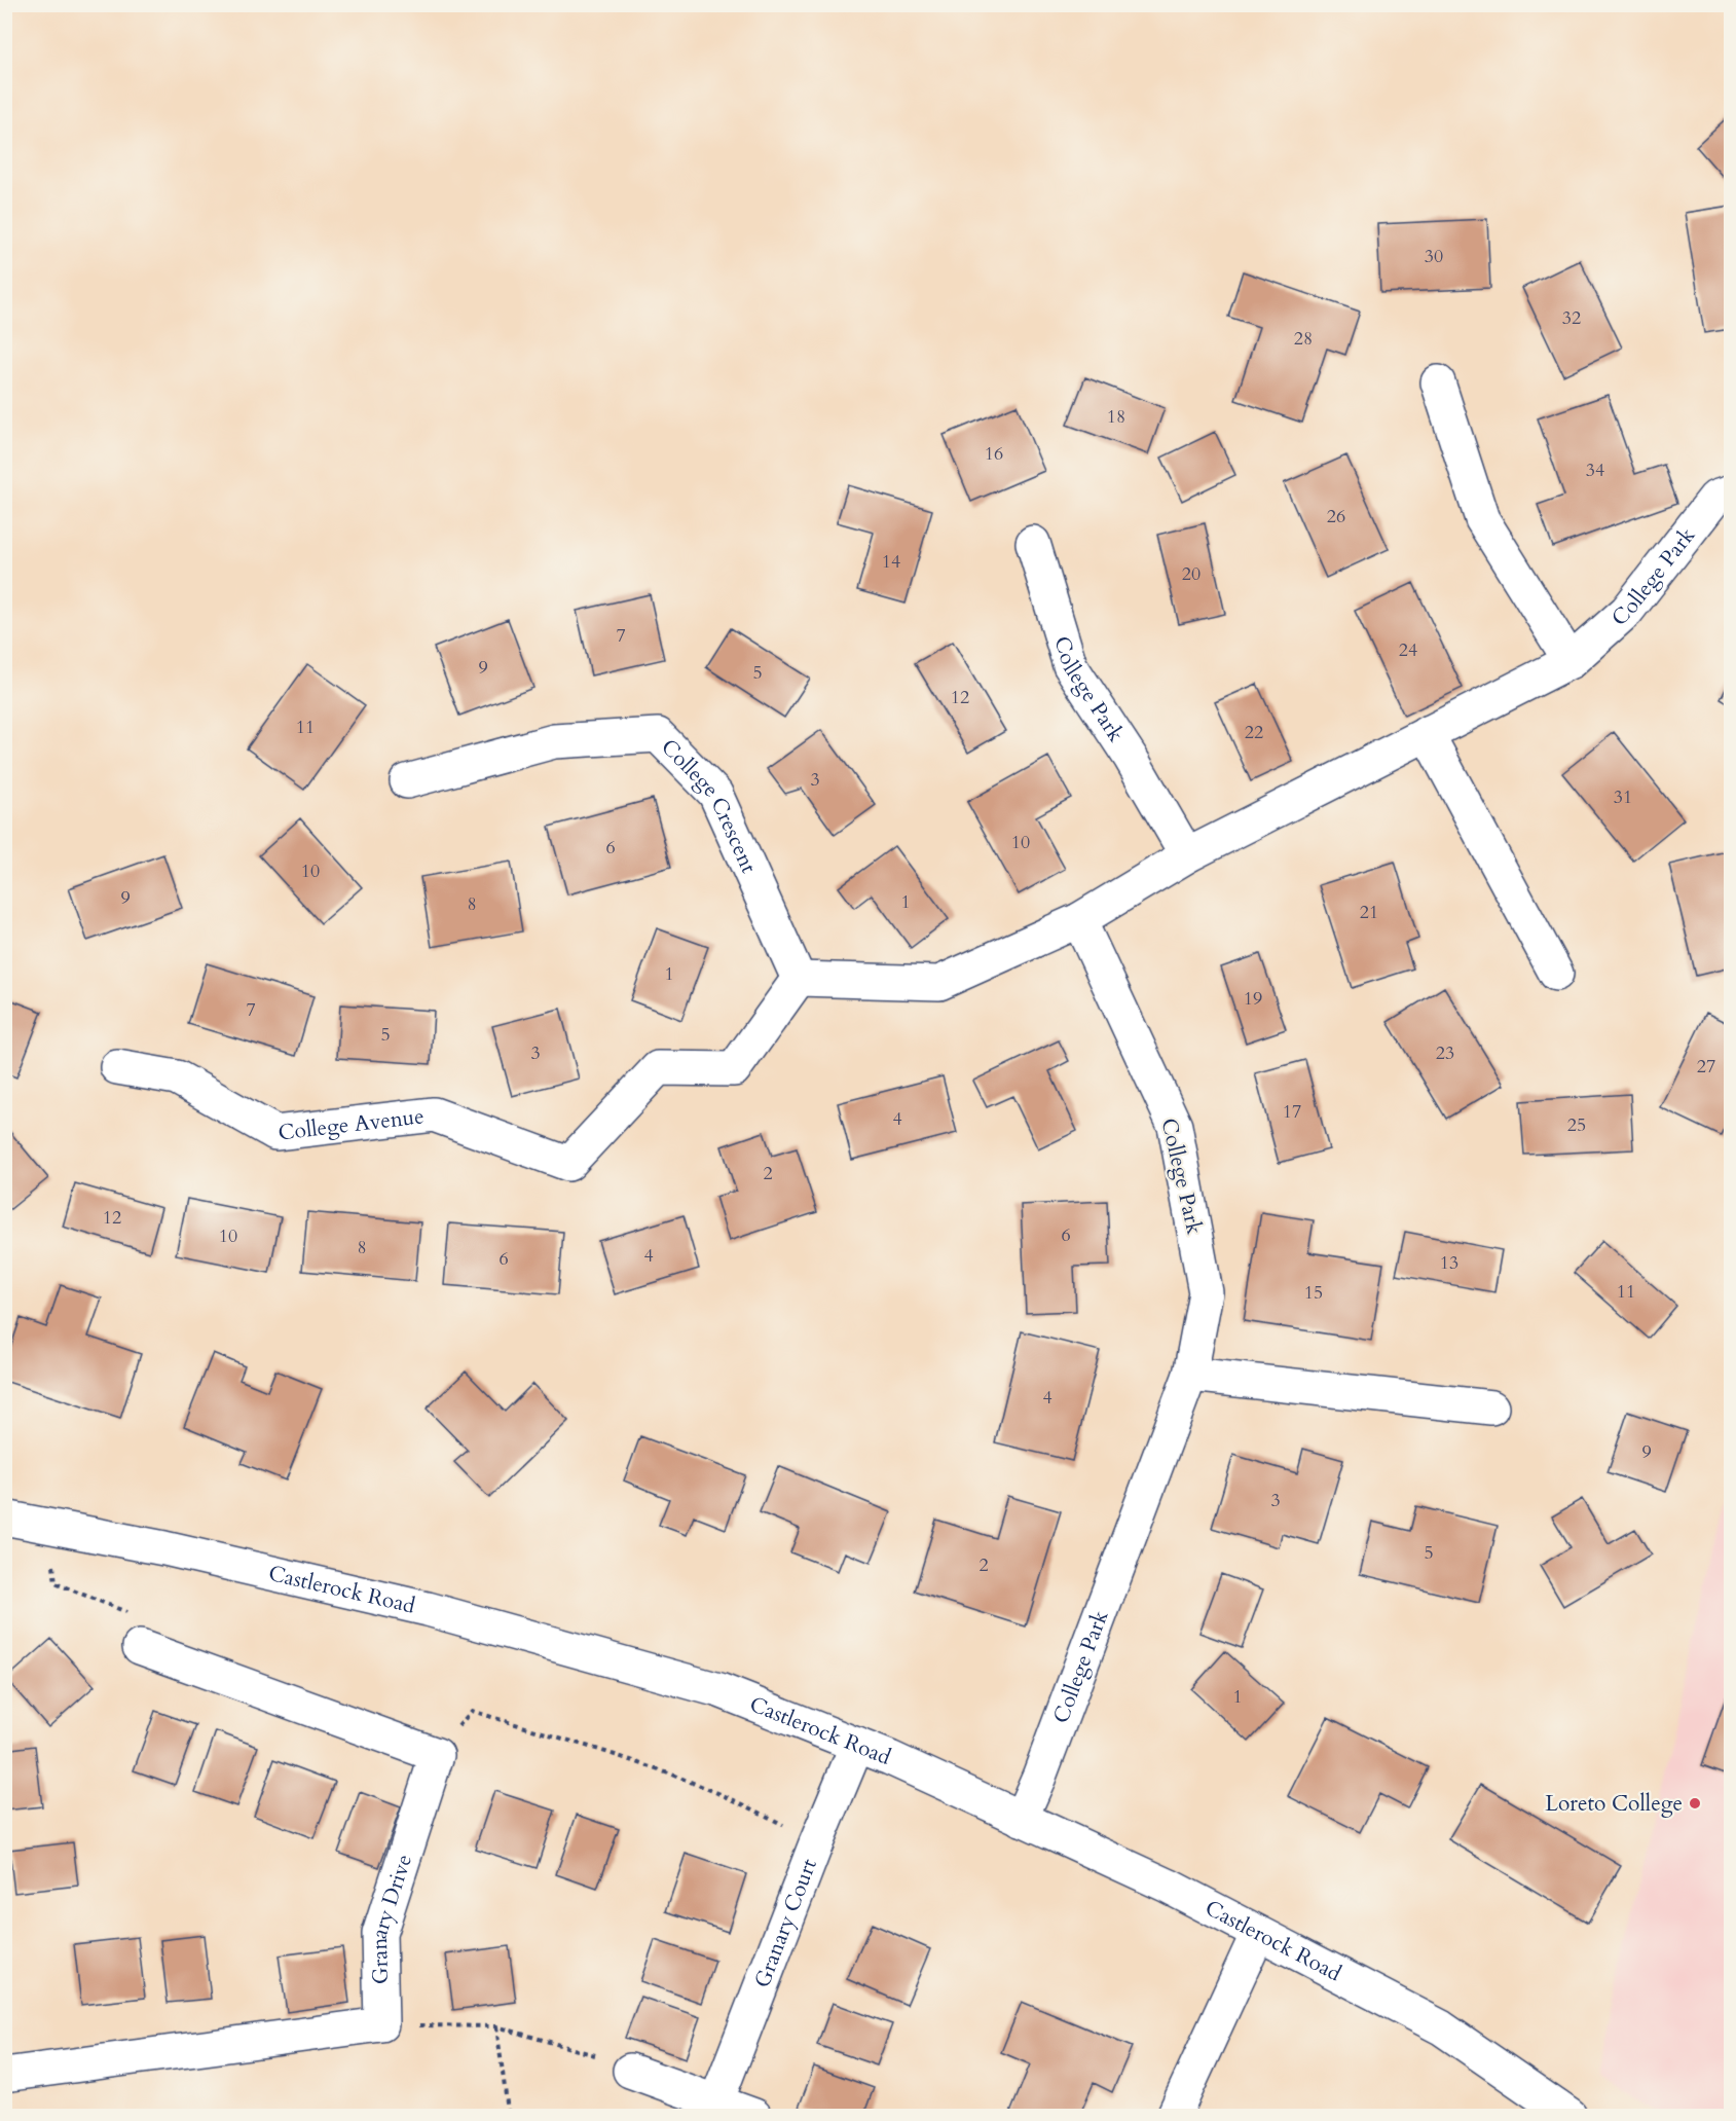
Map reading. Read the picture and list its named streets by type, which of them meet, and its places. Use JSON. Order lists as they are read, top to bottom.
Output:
{
  "streets": {
    "street": [
      "College Park",
      "College Crescent",
      "College Avenue",
      "Castlerock Road",
      "Granary Drive",
      "Granary Court"
    ]
  },
  "crossings": [
    ["College Park", "College Crescent"],
    ["College Park", "College Avenue"],
    ["College Park", "Castlerock Road"],
    ["College Crescent", "College Avenue"],
    ["Castlerock Road", "Granary Court"]
  ],
  "places": ["Loreto College"],
  "house_numbers": [
    "30",
    "32",
    "28",
    "18",
    "16",
    "34",
    "26",
    "14",
    "20",
    "7",
    "24",
    "9",
    "5",
    "12",
    "11",
    "22",
    "3",
    "31",
    "10",
    "6",
    "10",
    "9",
    "1",
    "8",
    "21",
    "1",
    "19",
    "7",
    "5",
    "3",
    "23",
    "27",
    "17",
    "4",
    "25",
    "2",
    "12",
    "6",
    "10",
    "8",
    "4",
    "6",
    "13",
    "11",
    "15",
    "4",
    "9",
    "3",
    "5",
    "2",
    "1"
  ]
}
